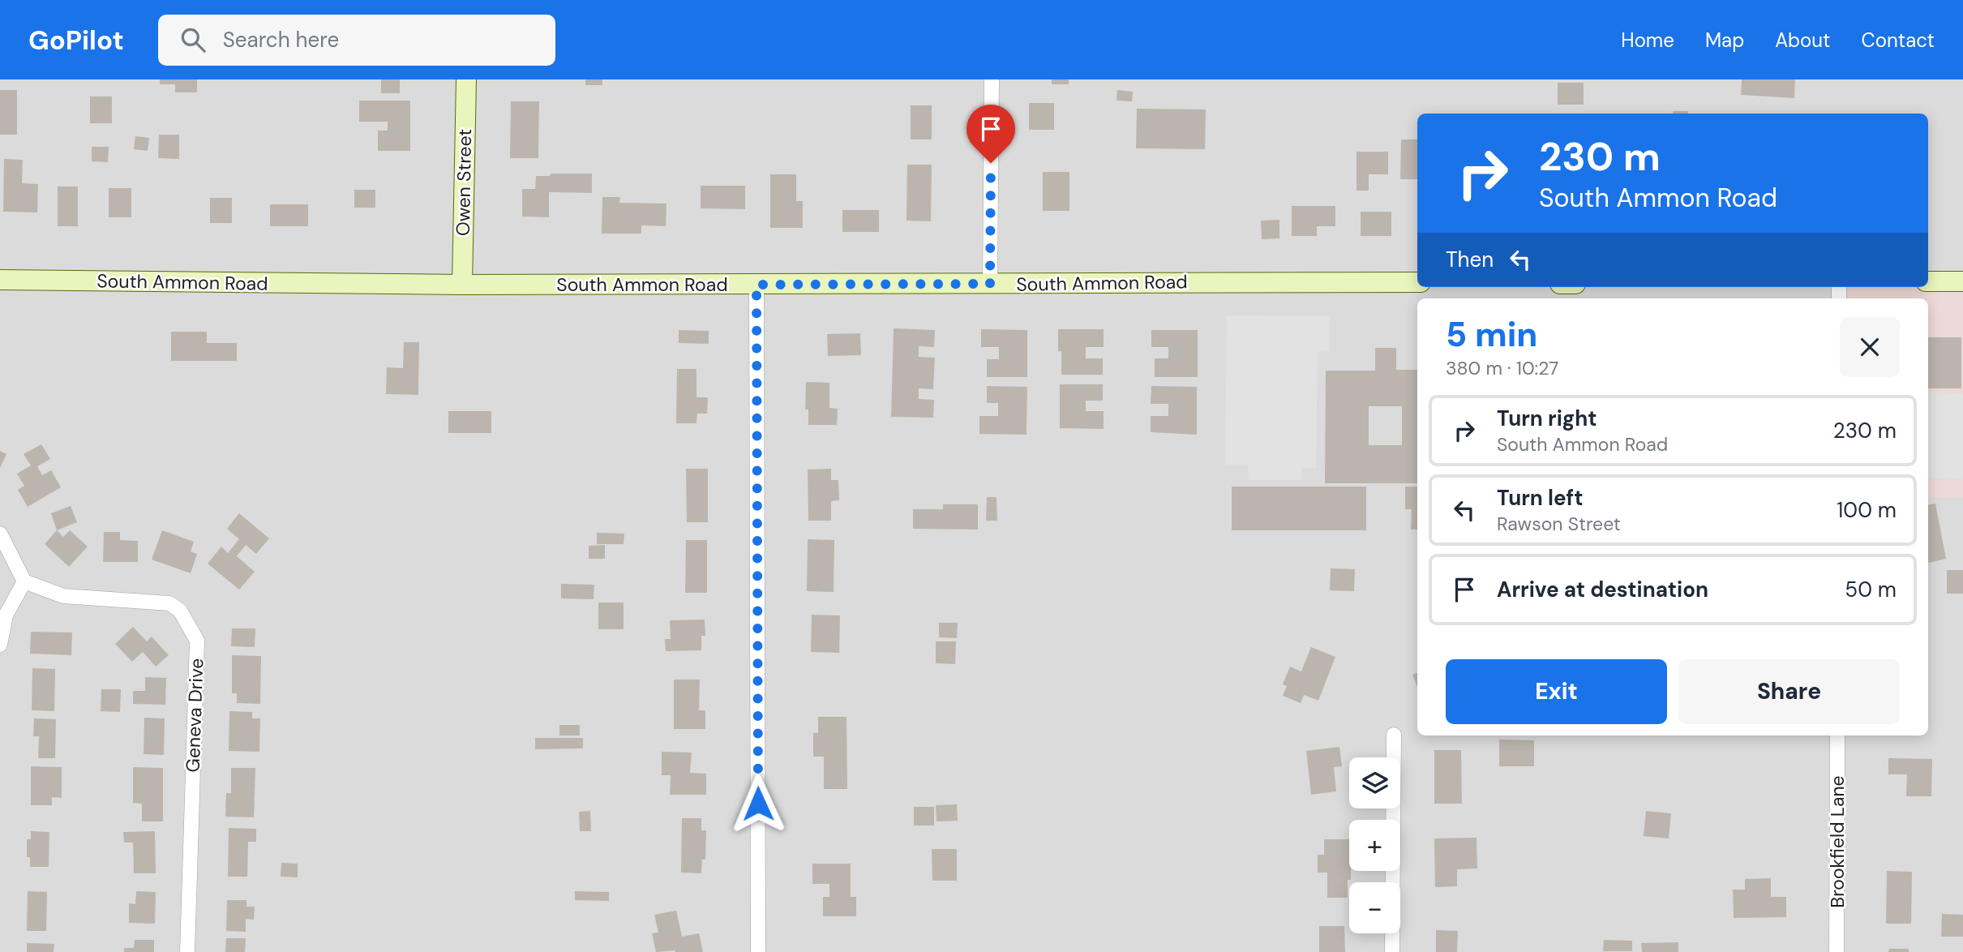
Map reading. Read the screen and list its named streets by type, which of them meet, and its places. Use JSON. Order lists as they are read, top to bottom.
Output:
{
  "streets": {
    "main road": ["Owen Street", "South Ammon Road"],
    "street": ["Geneva Drive", "Brookfield Lane"]
  },
  "crossings": [
    ["Owen Street", "South Ammon Road"]
  ],
  "page": {
    "header": "GoPilot",
    "search": "Search here",
    "nav": [
      "Home",
      "Map",
      "About",
      "Contact"
    ],
    "turn": ["230 m", "South Ammon Road"],
    "then": "Then",
    "heading": ["5 min", "380 m · 10:27"],
    "list": [
      {
        "name": "Turn right",
        "note": "South Ammon Road",
        "value": "230 m"
      },
      {
        "name": "Turn left",
        "note": "Rawson Street",
        "value": "100 m"
      },
      {
        "name": "Arrive at destination",
        "value": "50 m"
      }
    ],
    "buttons": ["Exit", "Share"],
    "map_buttons": ["+", "−"]
  }
}
